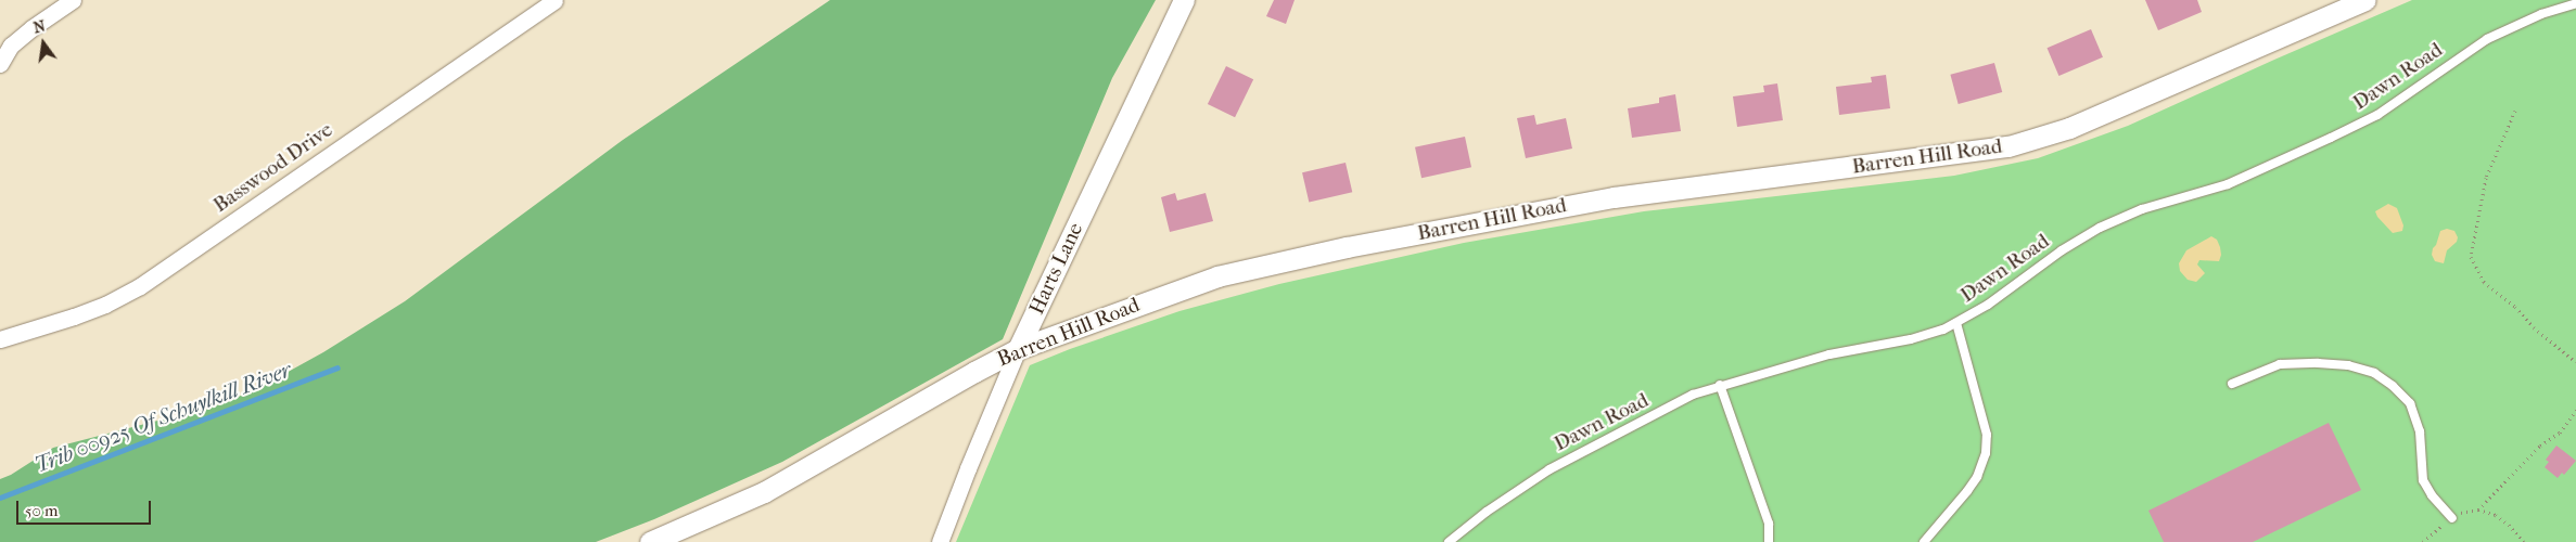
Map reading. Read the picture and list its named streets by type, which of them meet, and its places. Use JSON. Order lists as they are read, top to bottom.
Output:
{
  "streets": {
    "street": ["Barren Hill Road", "Basswood Drive", "Harts Lane"],
    "lane": ["Dawn Road"]
  },
  "crossings": [
    ["Barren Hill Road", "Harts Lane"]
  ],
  "water": ["Trib 00925 Of Schuylkill River"],
  "scale_bar": "50 m",
  "north": "top"
}
